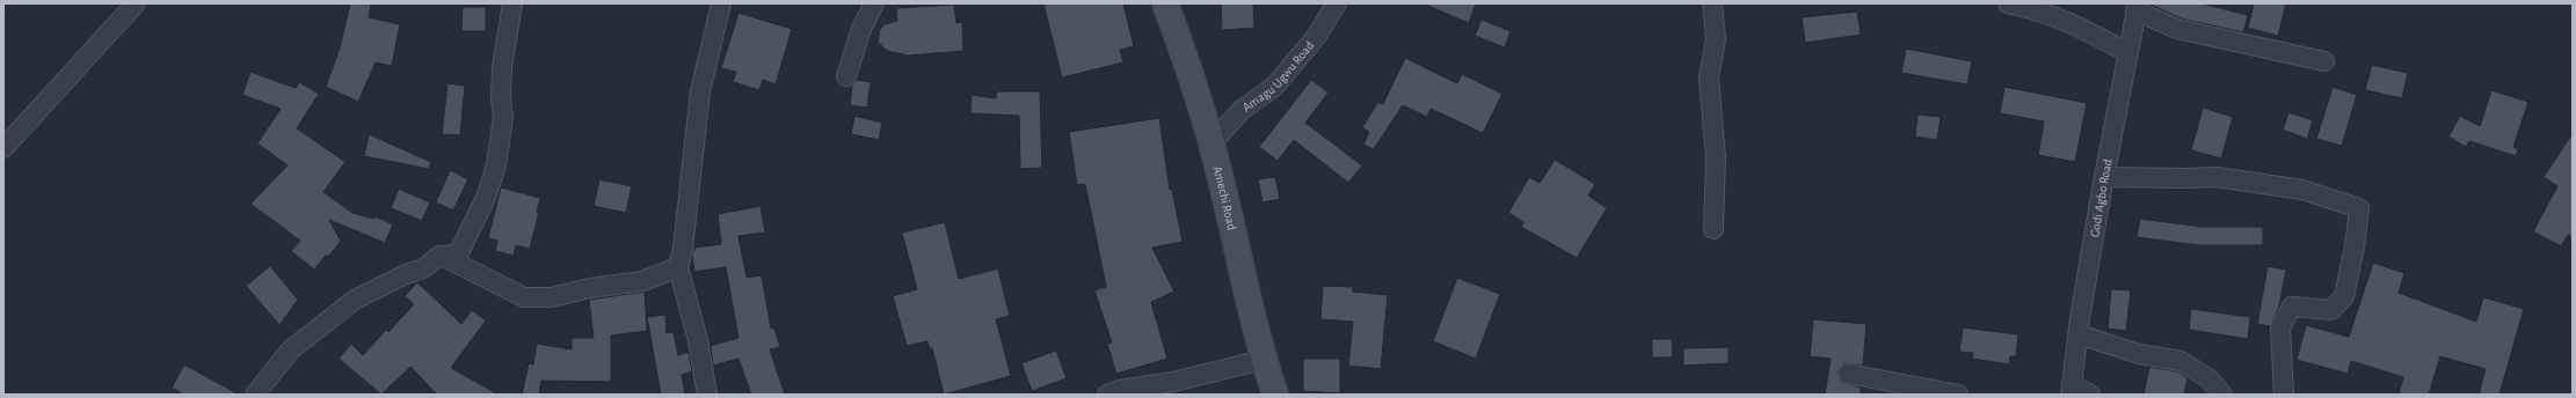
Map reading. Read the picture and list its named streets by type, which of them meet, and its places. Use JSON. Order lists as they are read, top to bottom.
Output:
{
  "streets": {
    "main road": ["Amechi Road"],
    "street": ["Amagu Ugwu Road", "Godi Agbo Road"]
  },
  "crossings": [
    ["Amagu Ugwu Road", "Amechi Road"]
  ]
}
